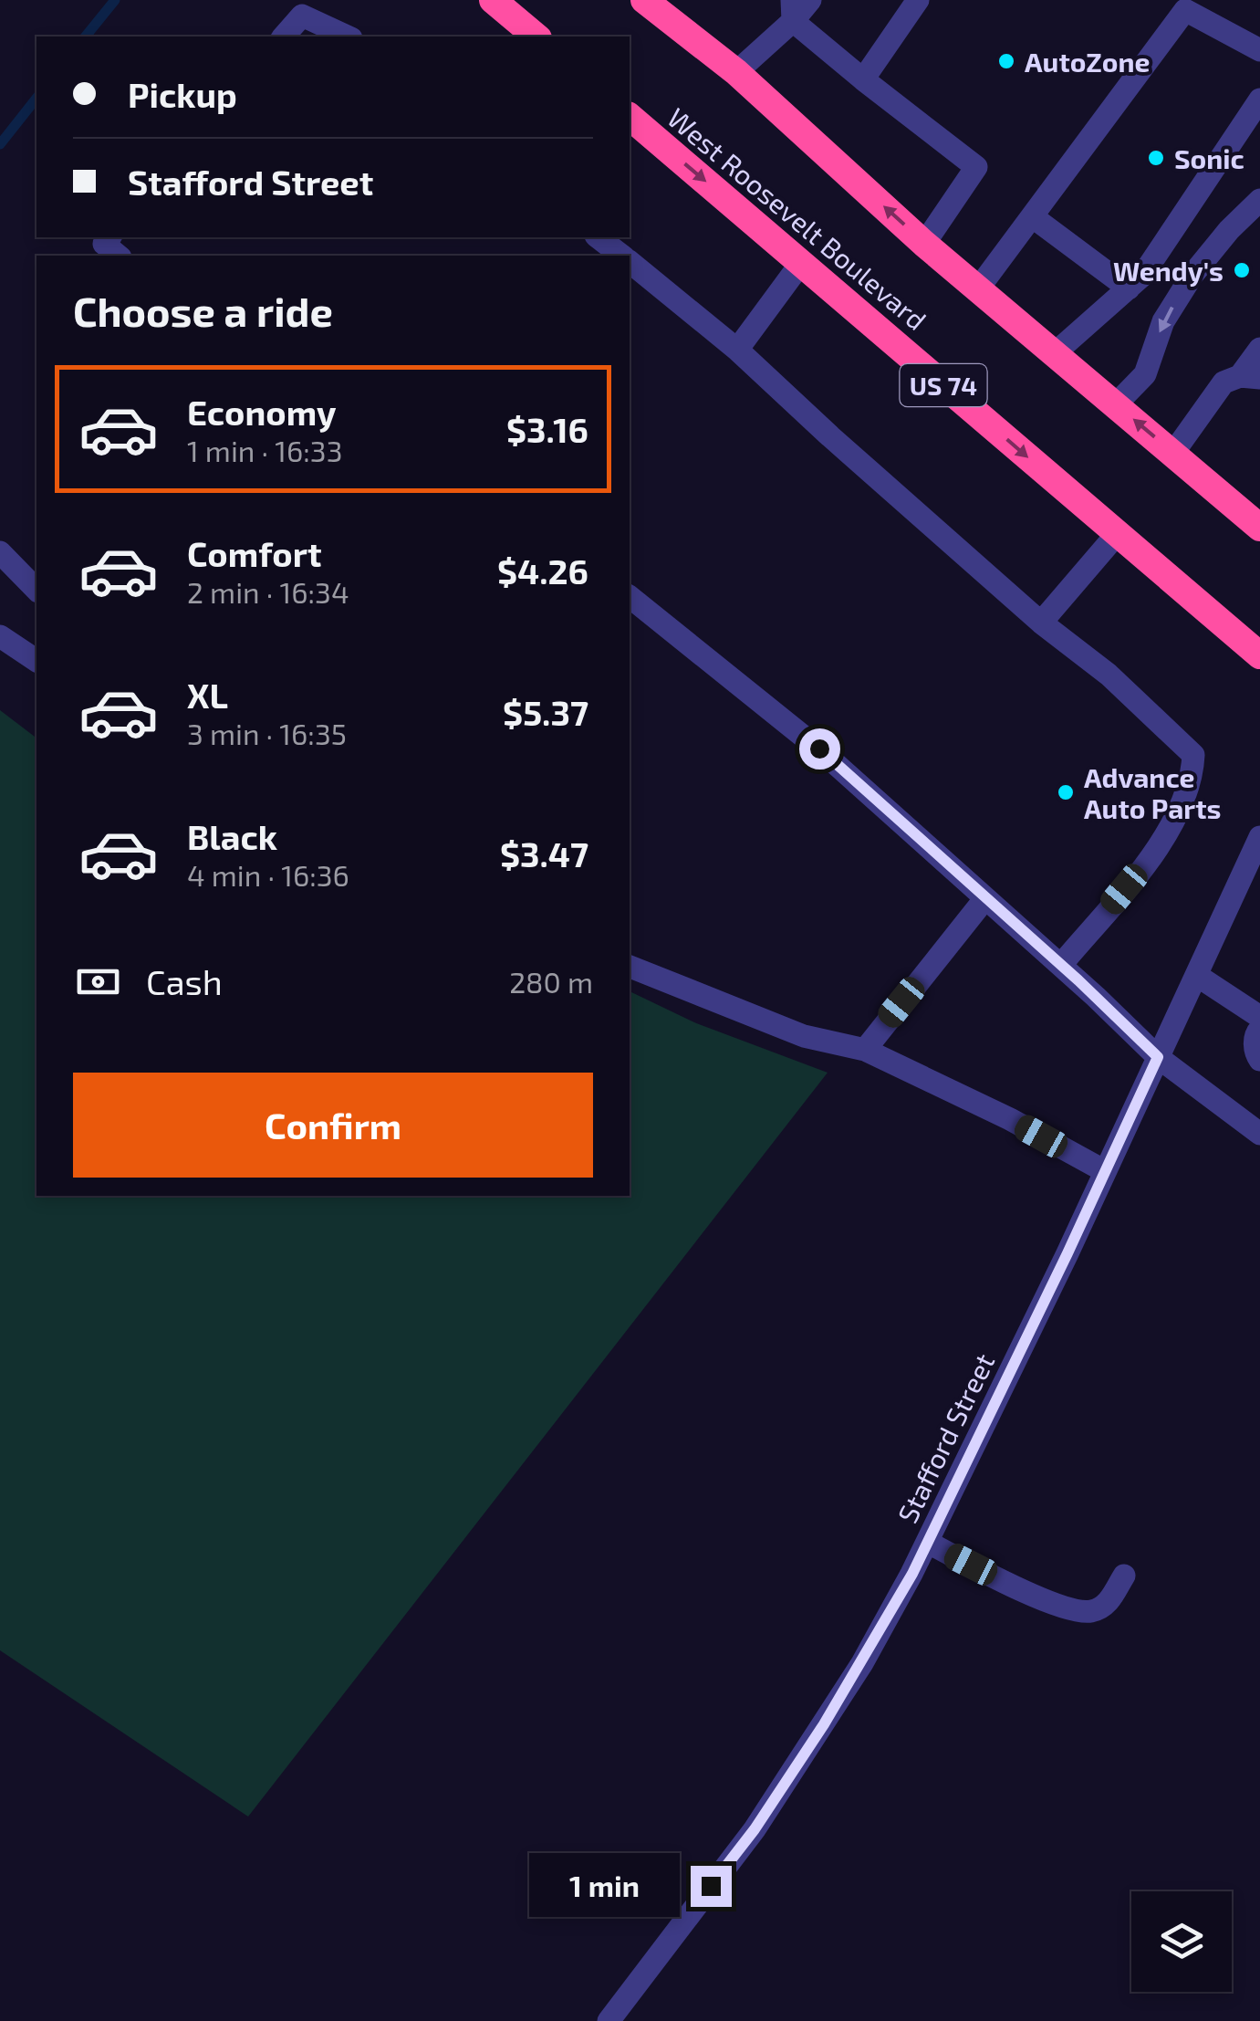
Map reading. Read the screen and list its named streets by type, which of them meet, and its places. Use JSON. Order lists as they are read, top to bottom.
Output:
{
  "streets": {
    "highway": ["West Roosevelt Boulevard", "US 74"],
    "street": ["Stafford Street"]
  },
  "places": [
    "AutoZone",
    "Sonic",
    "Wendy's",
    "Advance Auto Parts"
  ],
  "page": {
    "banner": ["Pickup", "Stafford Street"],
    "heading": "Choose a ride",
    "list": [
      {
        "name": "Economy",
        "note": "1 min · 16:33",
        "value": "$3.16"
      },
      {
        "name": "Comfort",
        "note": "2 min · 16:34",
        "value": "$4.26"
      },
      {
        "name": "XL",
        "note": "3 min · 16:35",
        "value": "$5.37"
      },
      {
        "name": "Black",
        "note": "4 min · 16:36",
        "value": "$3.47"
      }
    ],
    "pay": ["Cash", "280 m"],
    "buttons": "Confirm",
    "bubble": "1 min"
  }
}
